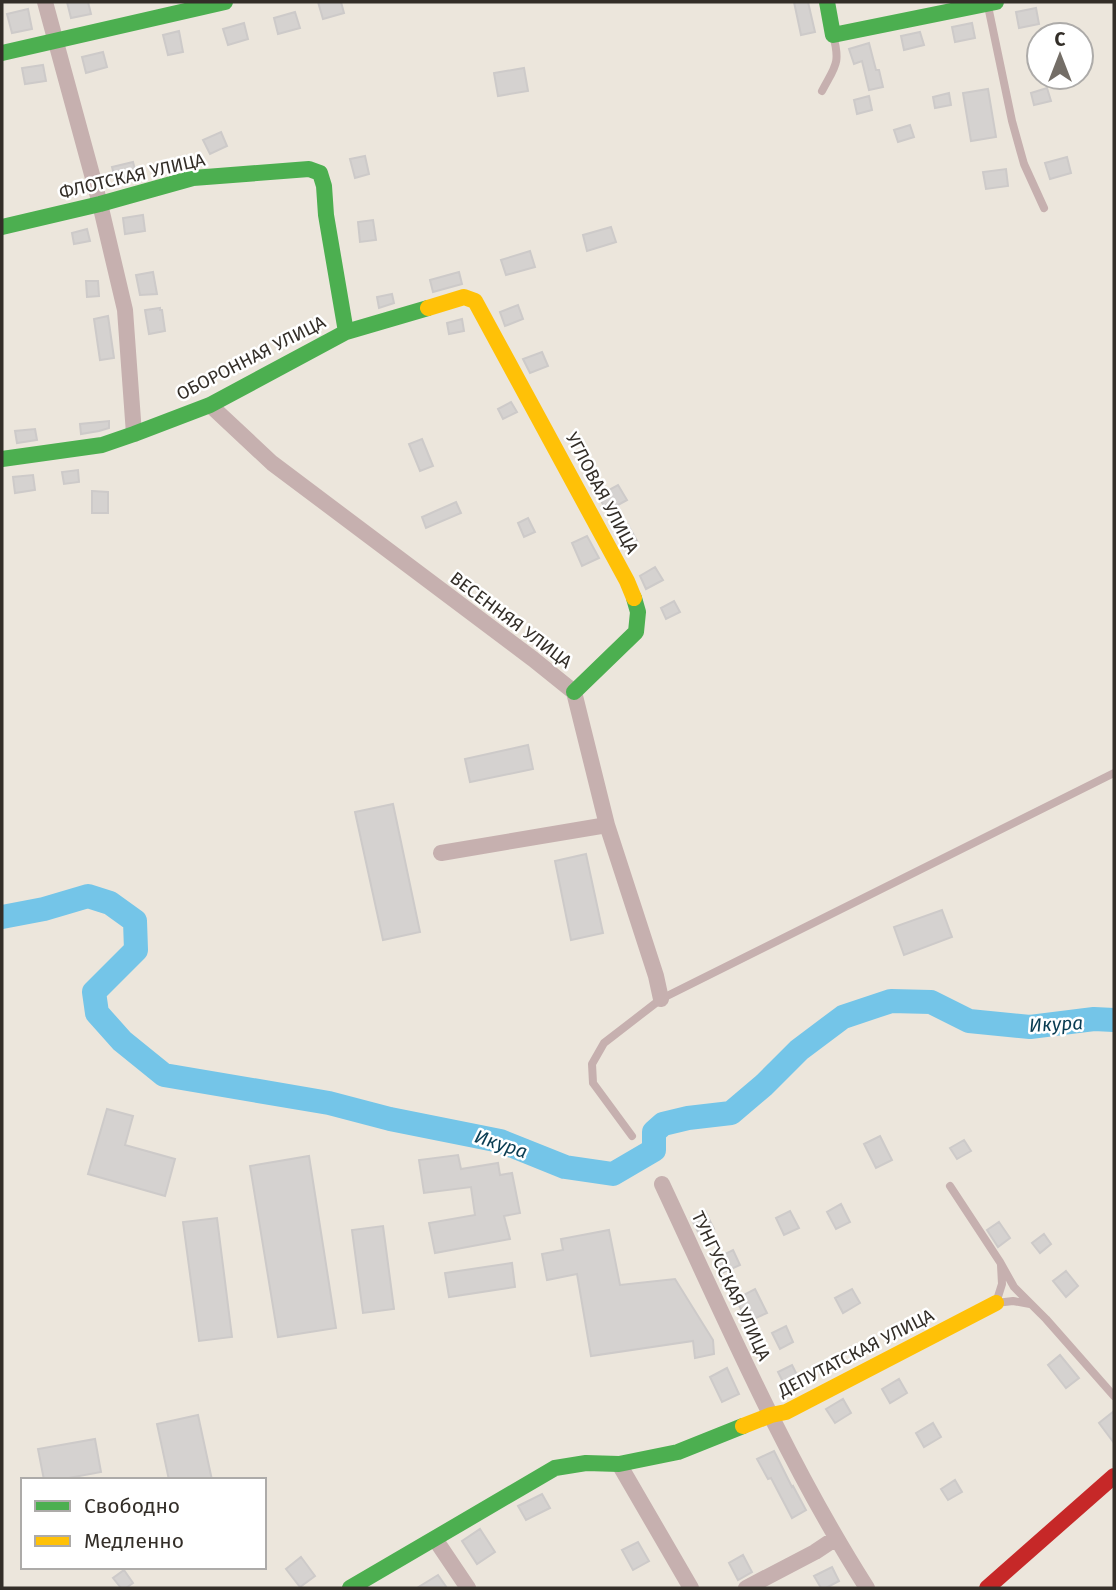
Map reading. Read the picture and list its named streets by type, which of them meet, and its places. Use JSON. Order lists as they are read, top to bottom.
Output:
{
  "streets": {
    "street": [
      "ФЛОТСКАЯ УЛИЦА",
      "ОБОРОННАЯ УЛИЦА",
      "УГЛОВАЯ УЛИЦА",
      "ВЕСЕННЯЯ УЛИЦА",
      "ТУНГУССКАЯ УЛИЦА",
      "ДЕПУТАТСКАЯ УЛИЦА"
    ]
  },
  "crossings": [
    ["ФЛОТСКАЯ УЛИЦА", "ОБОРОННАЯ УЛИЦА"],
    ["ОБОРОННАЯ УЛИЦА", "УГЛОВАЯ УЛИЦА"],
    ["ОБОРОННАЯ УЛИЦА", "ВЕСЕННЯЯ УЛИЦА"],
    ["УГЛОВАЯ УЛИЦА", "ВЕСЕННЯЯ УЛИЦА"],
    ["ТУНГУССКАЯ УЛИЦА", "ДЕПУТАТСКАЯ УЛИЦА"]
  ],
  "water": ["Икура"],
  "legend": ["Свободно", "Медленно"],
  "north": "top"
}
